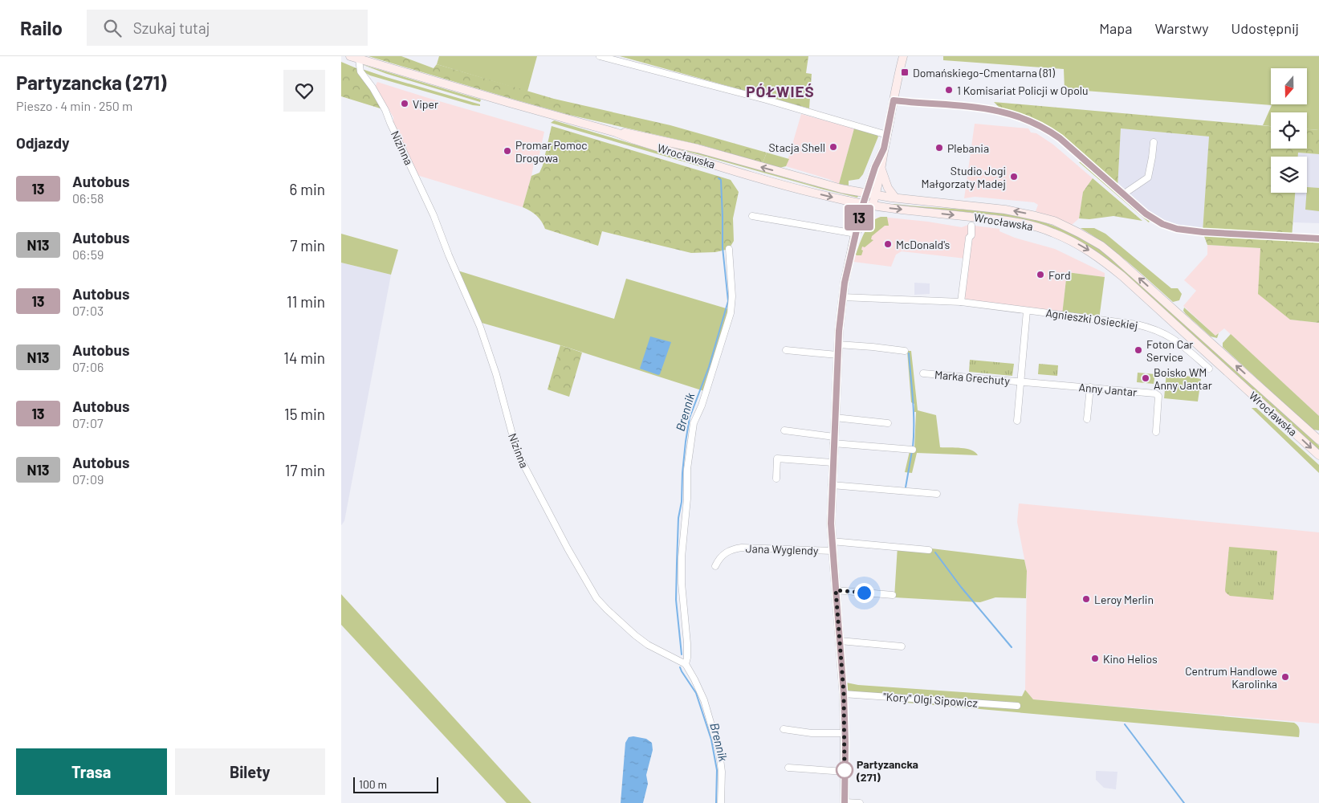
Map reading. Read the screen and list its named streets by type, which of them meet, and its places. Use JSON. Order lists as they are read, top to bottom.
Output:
{
  "streets": {
    "main road": ["Wrocławska"],
    "street": [
      "Nizinna",
      "Agnieszki Osieckiej",
      "Marka Grechuty",
      "Anny Jantar",
      "Jana Wyglendy",
      "\"Kory\" Olgi Sipowicz"
    ]
  },
  "crossings": [
    ["Nizinna", "Wrocławska"],
    ["Agnieszki Osieckiej", "Marka Grechuty"],
    ["Marka Grechuty", "Anny Jantar"]
  ],
  "districts": ["PÓŁWIEŚ"],
  "water": ["Brennik"],
  "places": {
    "transit": ["Domańskiego-Cmentarna (81)"],
    "other": [
      "1 Komisariat Policji w Opolu",
      "Viper",
      "Stacja Shell",
      "Plebania",
      "Promar Pomoc Drogowa",
      "Studio Jogi Małgorzaty Madej",
      "McDonald's",
      "Ford",
      "Foton Car Service",
      "Boisko WM Anny Jantar",
      "Leroy Merlin",
      "Kino Helios",
      "Centrum Handlowe Karolinka",
      "Partyzancka (271)"
    ]
  },
  "lines": ["bus line 13"],
  "scale_bar": "100 m",
  "north": "bottom",
  "page": {
    "header": "Railo",
    "search": "Szukaj tutaj",
    "nav": ["Mapa", "Warstwy", "Udostępnij"],
    "heading": [
      ["Partyzancka (271)", "Pieszo · 4 min · 250 m"],
      "Odjazdy"
    ],
    "on_map": "13",
    "list": [
      {
        "mark": "13",
        "name": "Autobus",
        "note": "06:58",
        "value": "6 min"
      },
      {
        "mark": "N13",
        "name": "Autobus",
        "note": "06:59",
        "value": "7 min"
      },
      {
        "mark": "13",
        "name": "Autobus",
        "note": "07:03",
        "value": "11 min"
      },
      {
        "mark": "N13",
        "name": "Autobus",
        "note": "07:06",
        "value": "14 min"
      },
      {
        "mark": "13",
        "name": "Autobus",
        "note": "07:07",
        "value": "15 min"
      },
      {
        "mark": "N13",
        "name": "Autobus",
        "note": "07:09",
        "value": "17 min"
      }
    ],
    "buttons": ["Trasa", "Bilety"],
    "scale": "100 m"
  }
}
